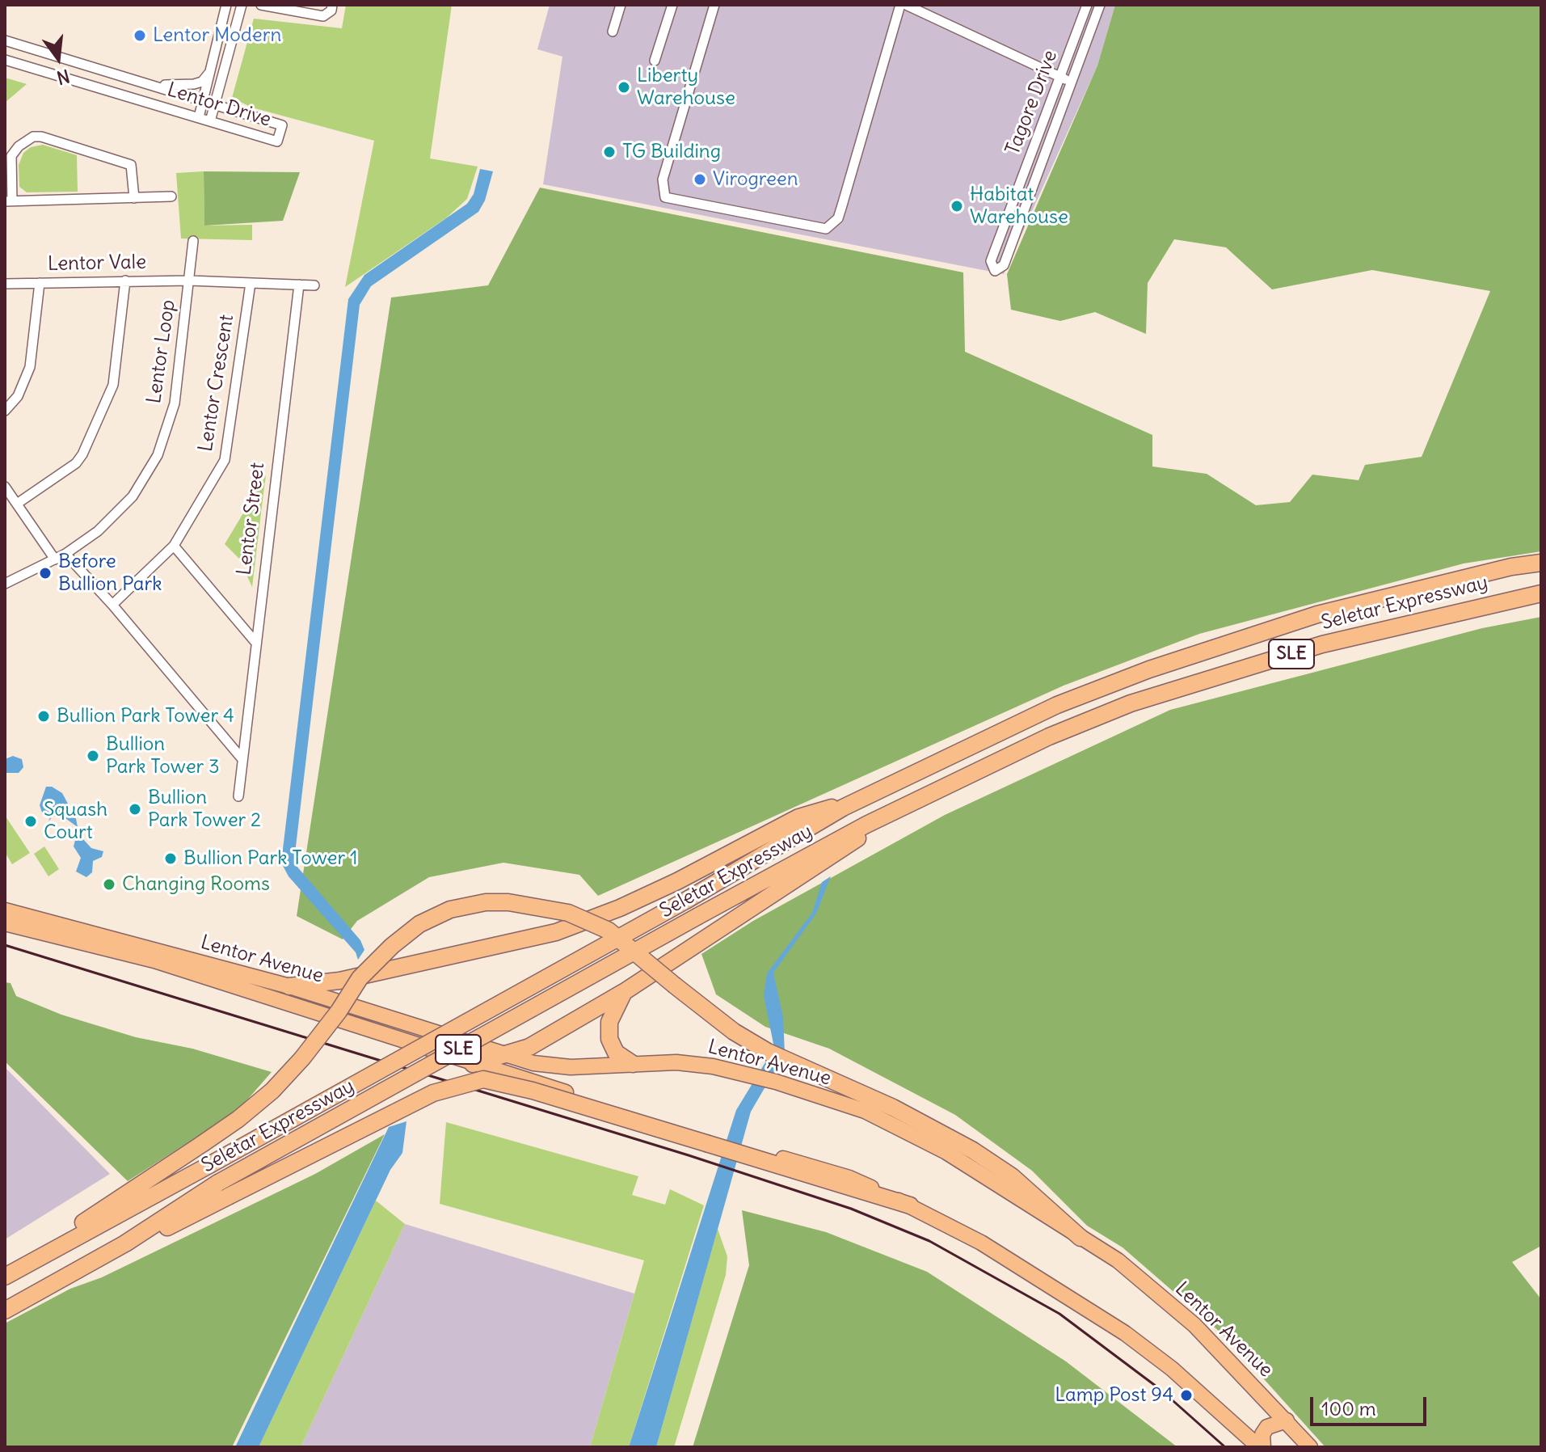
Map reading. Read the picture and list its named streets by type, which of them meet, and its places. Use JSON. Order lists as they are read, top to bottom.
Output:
{
  "streets": {
    "highway": ["Seletar Expressway", "SLE"],
    "main road": ["Lentor Avenue"],
    "street": [
      "Tagore Drive",
      "Lentor Drive",
      "Lentor Vale",
      "Lentor Loop",
      "Lentor Crescent",
      "Lentor Street"
    ]
  },
  "crossings": [
    ["Lentor Vale", "Lentor Loop"]
  ],
  "places": [
    "Lentor Modern",
    "Liberty Warehouse",
    "TG Building",
    "Virogreen",
    "Habitat Warehouse",
    "Before Bullion Park",
    "Bullion Park Tower 4",
    "Bullion Park Tower 3",
    "Bullion Park Tower 2",
    "Squash Court",
    "Bullion Park Tower 1",
    "Changing Rooms",
    "Lamp Post 94"
  ],
  "scale_bar": "100 m",
  "north": "bottom"
}
